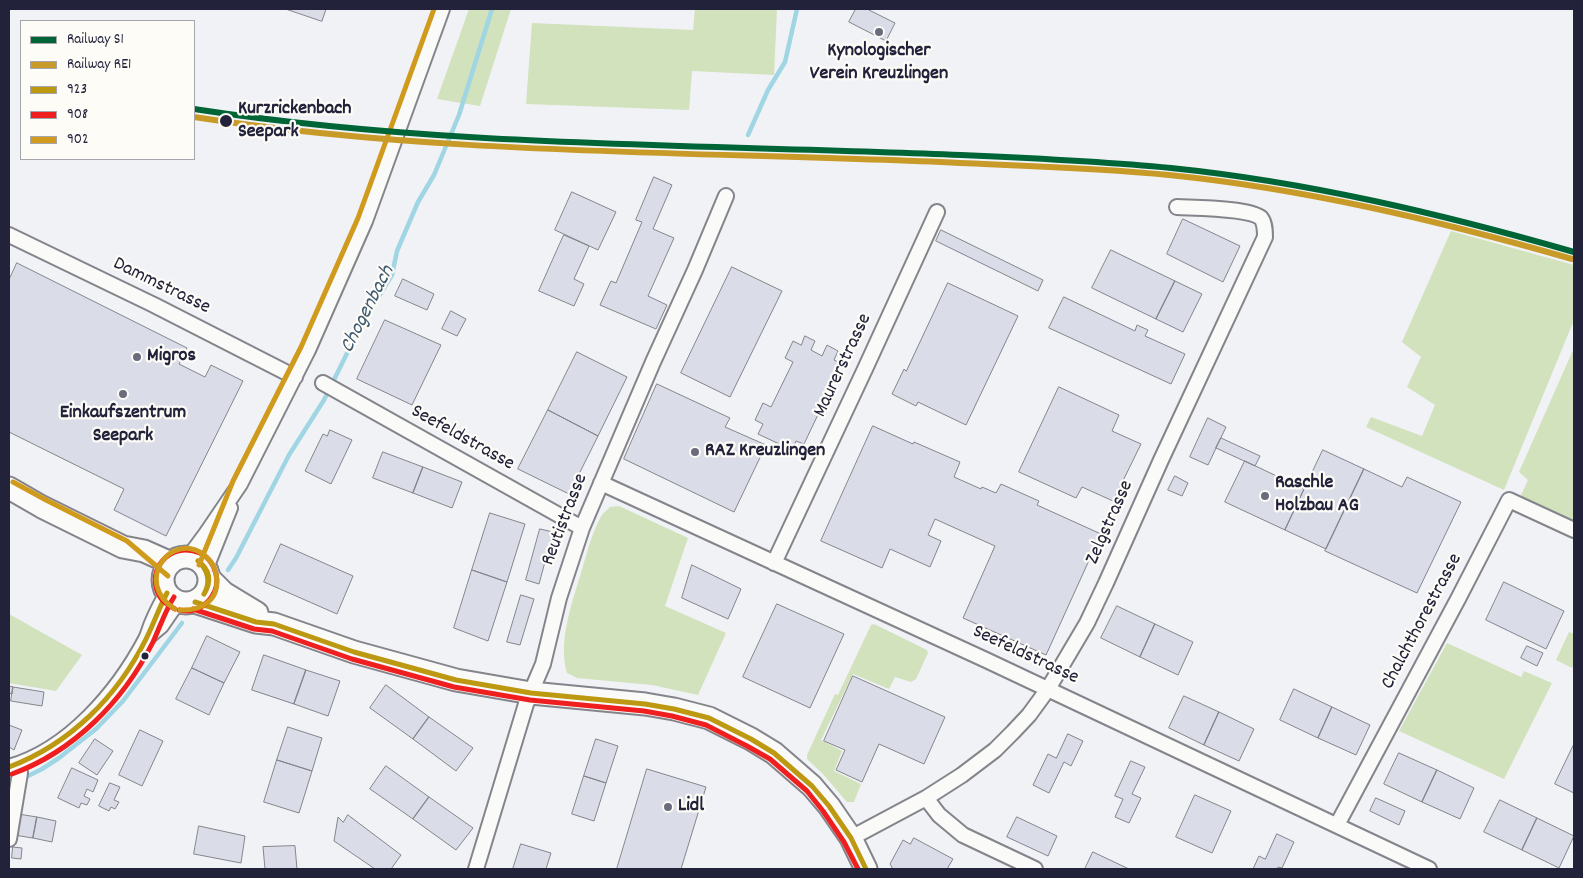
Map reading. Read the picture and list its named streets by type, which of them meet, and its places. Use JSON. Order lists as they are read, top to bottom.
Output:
{
  "streets": {
    "street": [
      "Dammstrasse",
      "Maurerstrasse",
      "Seefeldstrasse",
      "Reutistrasse",
      "Zelgstrasse",
      "Chalchthorestrasse"
    ]
  },
  "crossings": [
    ["Maurerstrasse", "Seefeldstrasse"],
    ["Seefeldstrasse", "Reutistrasse"],
    ["Seefeldstrasse", "Zelgstrasse"],
    ["Seefeldstrasse", "Chalchthorestrasse"]
  ],
  "water": ["Chogenbach"],
  "places": [
    "Kynologischer Verein Kreuzlingen",
    "Kurzrickenbach Seepark",
    "Migros",
    "Einkaufszentrum Seepark",
    "RAZ Kreuzlingen",
    "Raschle Holzbau AG",
    "Lidl"
  ],
  "lines": [
    "transit line 902",
    "rail line S1",
    "rail line RE1",
    "transit line 908",
    "transit line 923"
  ],
  "legend": [
    "Railway S1",
    "Railway RE1",
    "923",
    "908",
    "902"
  ]
}
